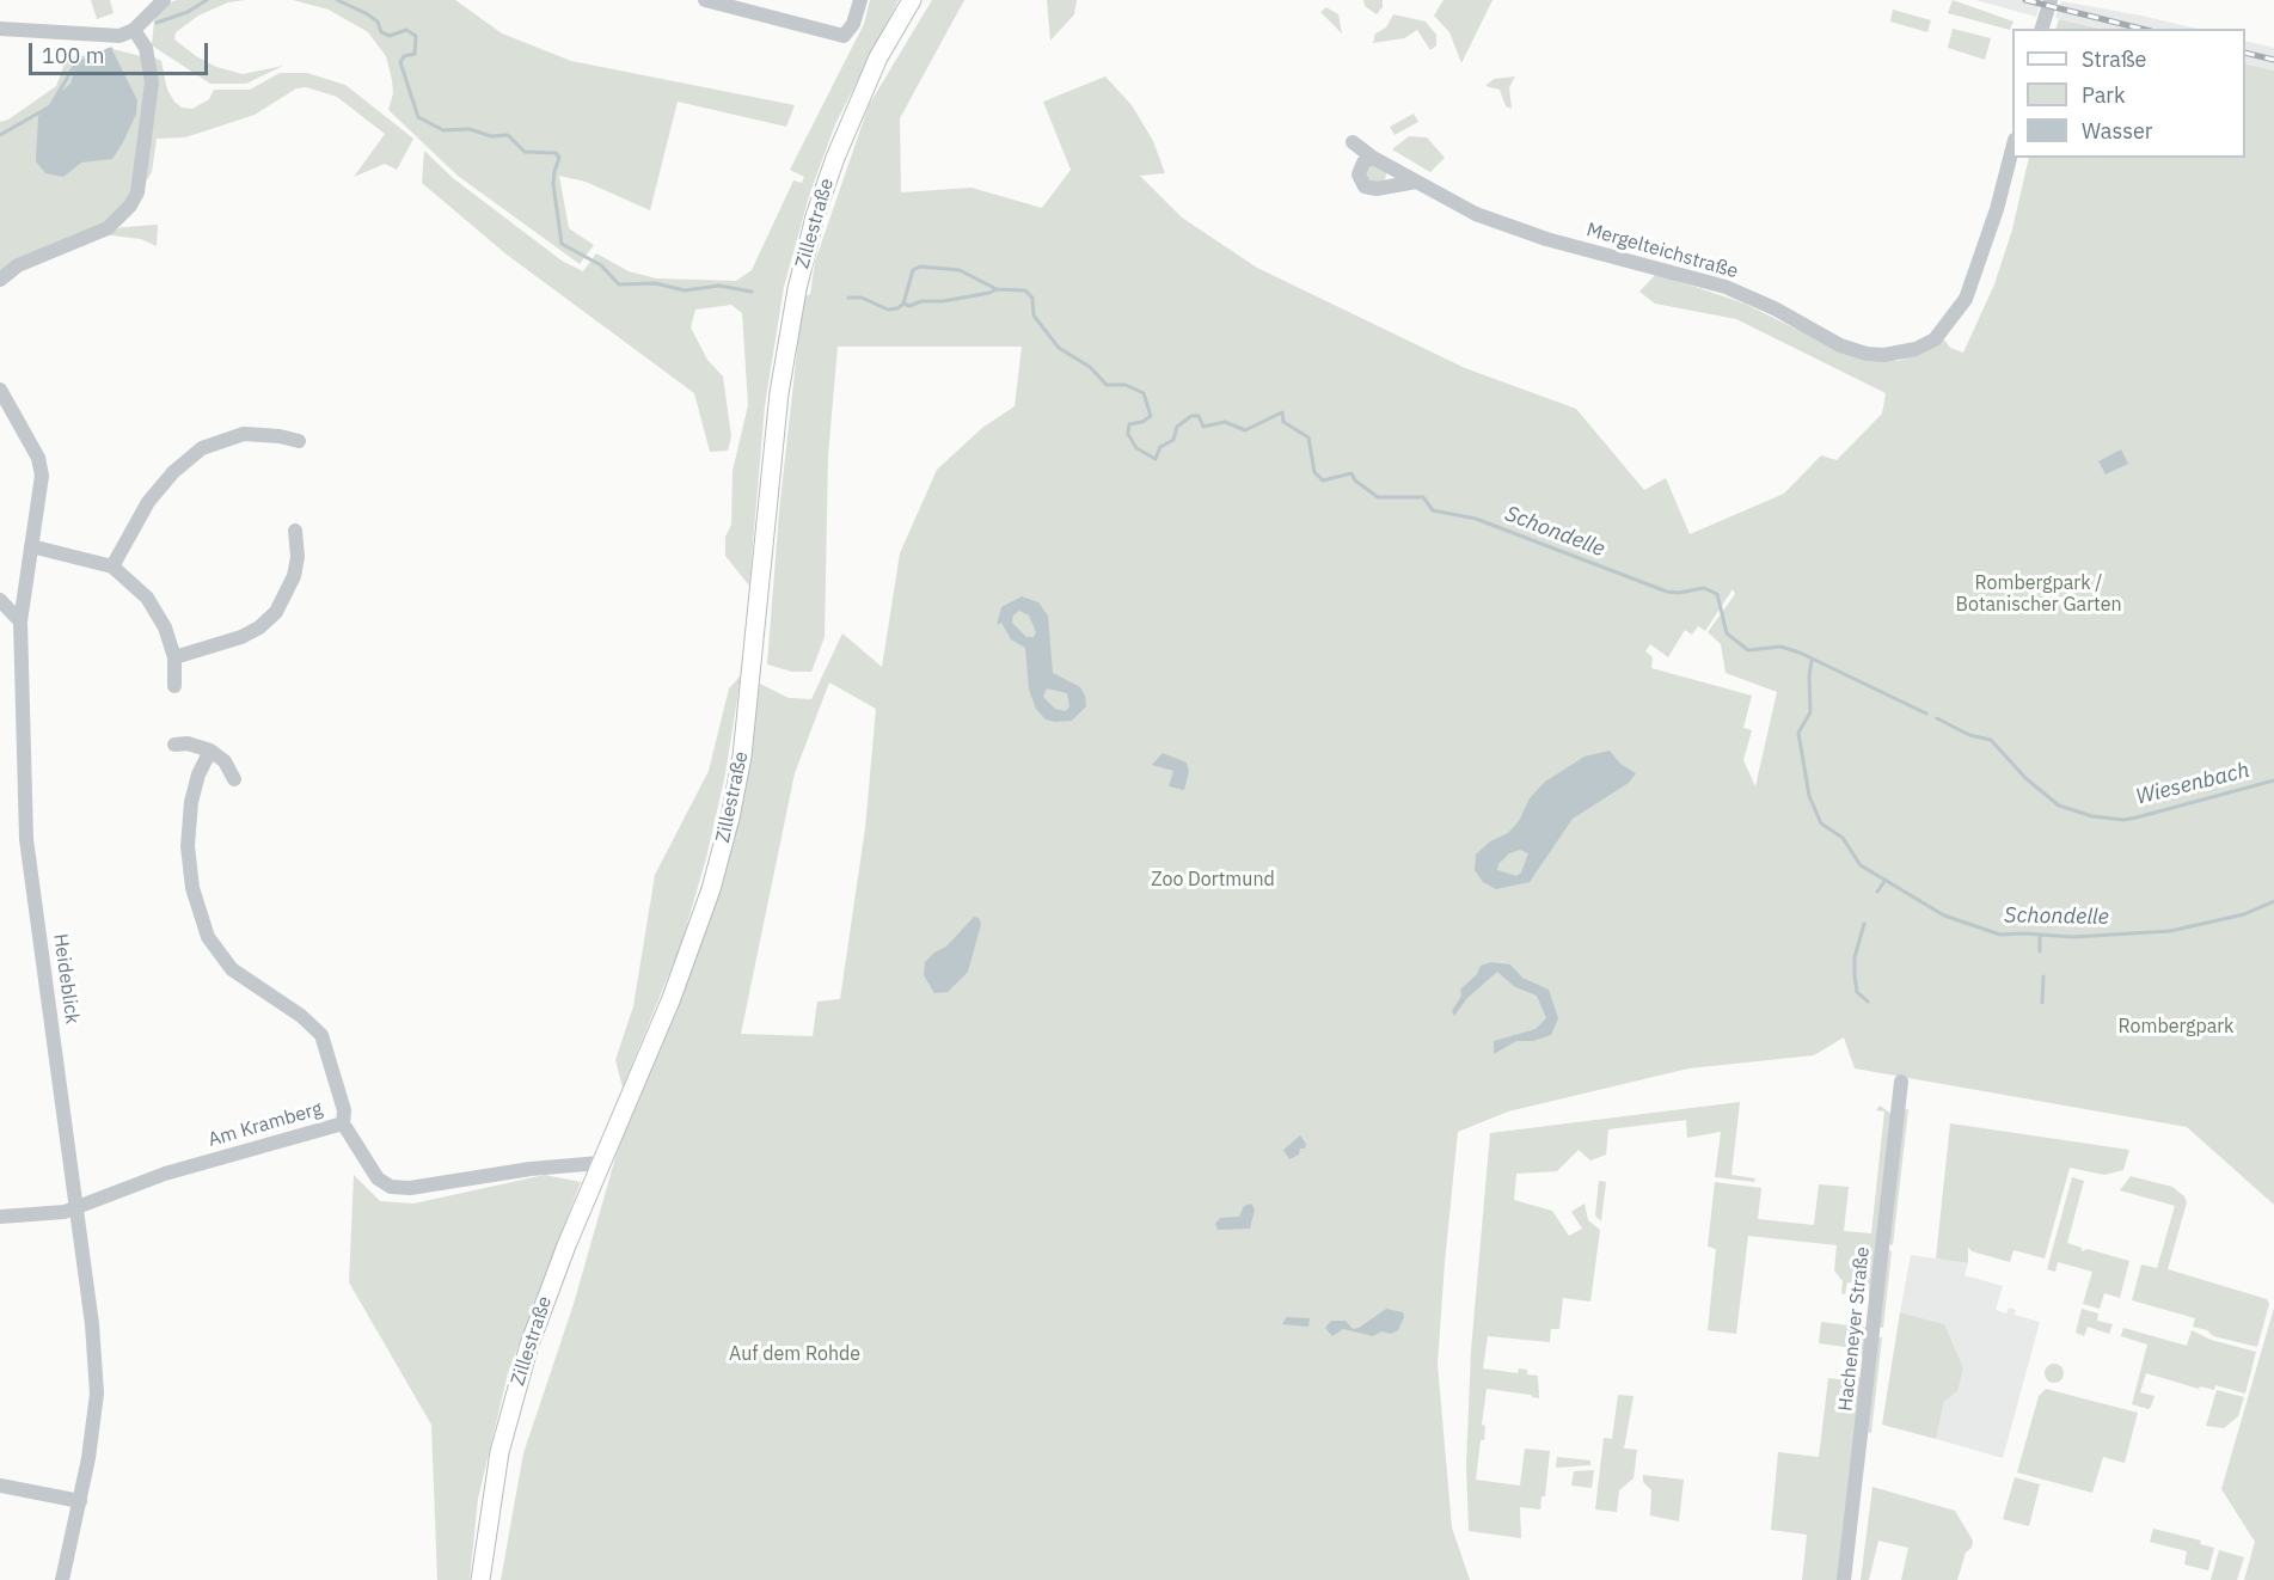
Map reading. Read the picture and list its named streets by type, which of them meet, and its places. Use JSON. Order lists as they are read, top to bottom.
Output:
{
  "streets": {
    "main road": ["Zillestraße"],
    "street": [
      "Mergelteichstraße",
      "Heideblick",
      "Am Kramberg",
      "Hacheneyer Straße"
    ]
  },
  "crossings": [
    ["Zillestraße", "Am Kramberg"],
    ["Heideblick", "Am Kramberg"]
  ],
  "water": ["Schondelle", "Wiesenbach"],
  "parks": [
    "Rombergpark / Botanischer Garten",
    "Zoo Dortmund",
    "Rombergpark",
    "Auf dem Rohde"
  ],
  "legend": ["Straße", "Park", "Wasser"],
  "scale_bar": "100 m"
}
